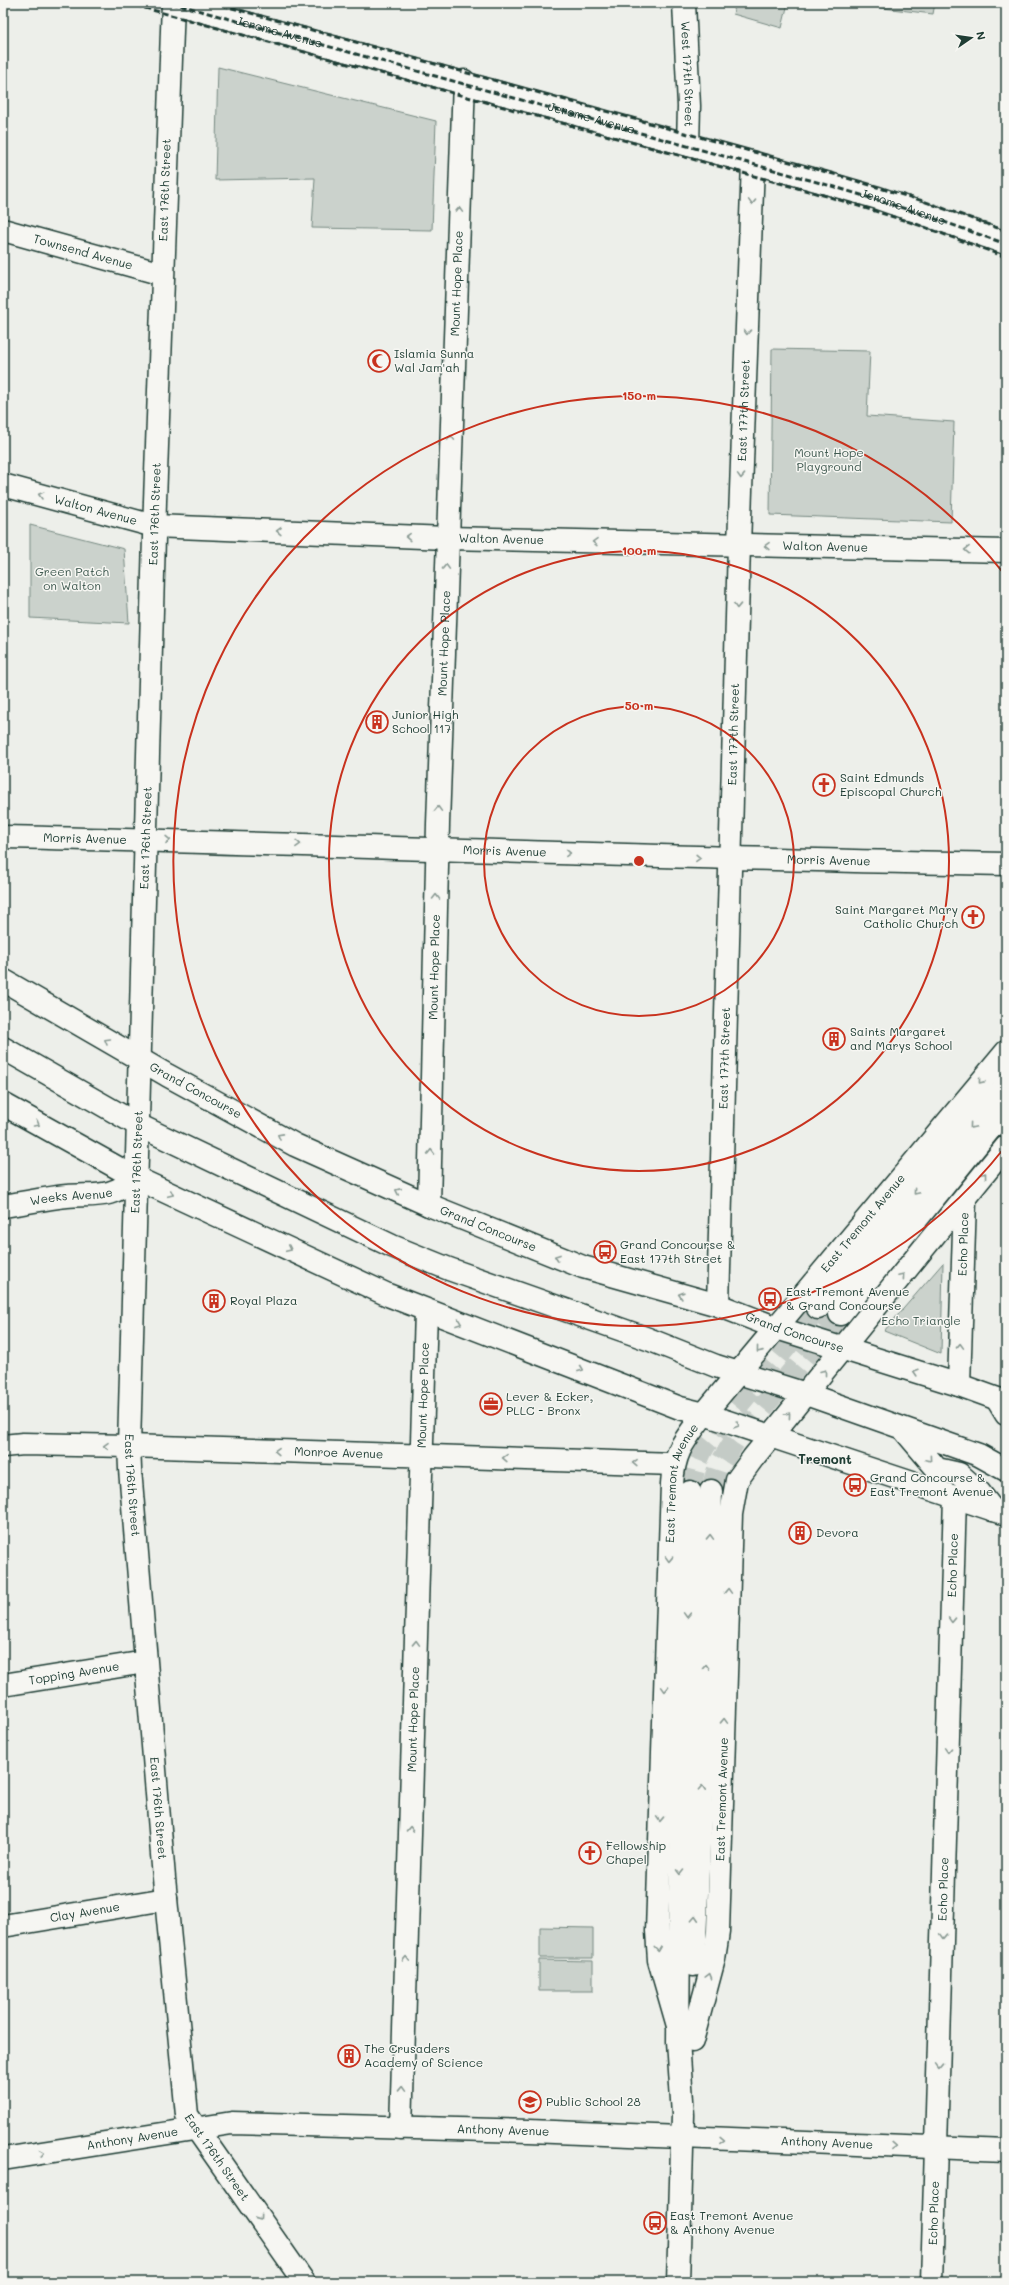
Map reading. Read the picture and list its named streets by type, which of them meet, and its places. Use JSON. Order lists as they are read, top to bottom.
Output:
{
  "streets": {
    "street": [
      "Jerome Avenue",
      "West 177th Street",
      "East 176th Street",
      "Townsend Avenue",
      "Mount Hope Place",
      "East 177th Street",
      "Walton Avenue",
      "Morris Avenue",
      "Grand Concourse",
      "Weeks Avenue",
      "East Tremont Avenue",
      "Echo Place",
      "Monroe Avenue",
      "Topping Avenue",
      "Clay Avenue",
      "Anthony Avenue"
    ]
  },
  "crossings": [
    ["Jerome Avenue", "West 177th Street"],
    ["Jerome Avenue", "East 176th Street"],
    ["Jerome Avenue", "Mount Hope Place"],
    ["Jerome Avenue", "East 177th Street"],
    ["East 176th Street", "Townsend Avenue"],
    ["East 176th Street", "Walton Avenue"],
    ["East 176th Street", "Morris Avenue"],
    ["East 176th Street", "Grand Concourse"],
    ["East 176th Street", "Weeks Avenue"],
    ["East 176th Street", "Monroe Avenue"],
    ["East 176th Street", "Topping Avenue"],
    ["East 176th Street", "Clay Avenue"],
    ["East 176th Street", "Anthony Avenue"],
    ["Mount Hope Place", "Walton Avenue"],
    ["Mount Hope Place", "Morris Avenue"],
    ["Mount Hope Place", "Grand Concourse"],
    ["Mount Hope Place", "Monroe Avenue"],
    ["Mount Hope Place", "Anthony Avenue"],
    ["East 177th Street", "Walton Avenue"],
    ["East 177th Street", "Morris Avenue"],
    ["East 177th Street", "Grand Concourse"],
    ["Grand Concourse", "East Tremont Avenue"],
    ["Grand Concourse", "Echo Place"],
    ["East Tremont Avenue", "Echo Place"],
    ["East Tremont Avenue", "Monroe Avenue"],
    ["East Tremont Avenue", "Anthony Avenue"],
    ["Echo Place", "Anthony Avenue"]
  ],
  "one_way": [
    "Mount Hope Place",
    "East 177th Street",
    "Walton Avenue",
    "Morris Avenue",
    "Anthony Avenue"
  ],
  "districts": ["Tremont"],
  "parks": ["Mount Hope Playground", "Green Patch on Walton", "Echo Triangle"],
  "places": {
    "mosque": ["Islamia Sunna Wal Jam'ah"],
    "building": [
      "Junior High School 117",
      "Saints Margaret and Marys School",
      "Royal Plaza",
      "Devora",
      "The Crusaders Academy of Science"
    ],
    "church": ["Saint Edmunds Episcopal Church", "Saint Margaret Mary Catholic Church", "Fellowship Chapel"],
    "bus stop": [
      "Grand Concourse & East 177th Street",
      "East Tremont Avenue & Grand Concourse",
      "Grand Concourse & East Tremont Avenue",
      "East Tremont Avenue & Anthony Avenue"
    ],
    "office": ["Lever & Ecker, PLLC - Bronx"],
    "school or university": ["Public School 28"]
  },
  "north": "right",
  "rings": ["150 m", "100 m", "50 m"]
}
